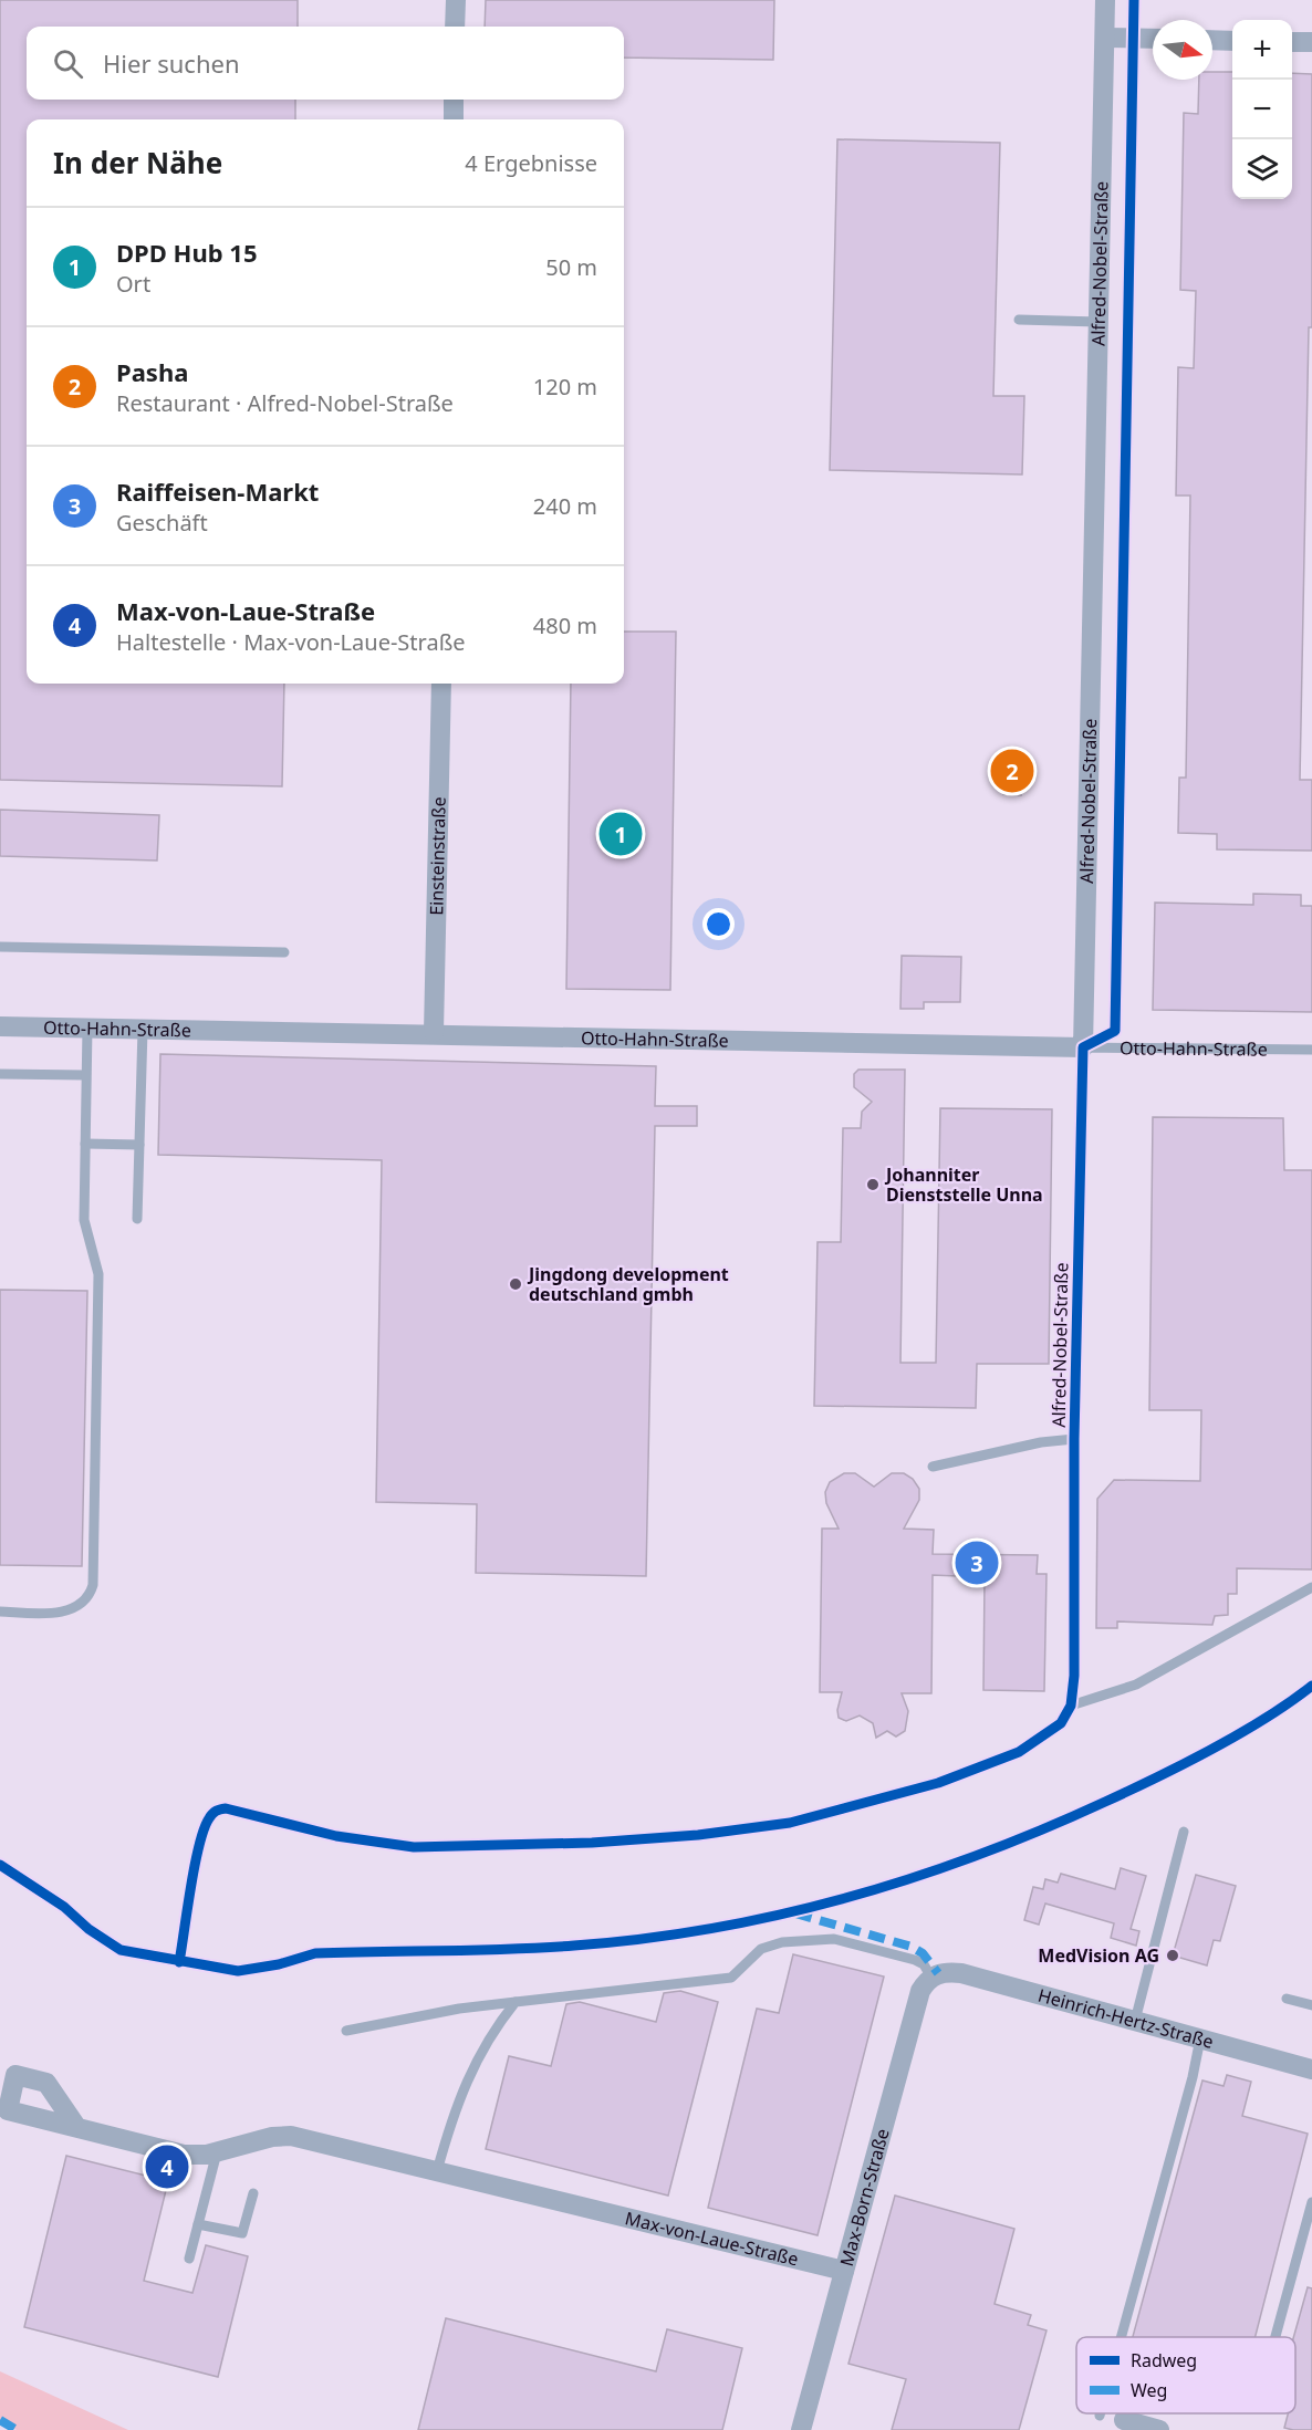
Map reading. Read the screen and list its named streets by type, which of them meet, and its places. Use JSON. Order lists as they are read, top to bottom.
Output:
{
  "streets": {
    "street": [
      "Alfred-Nobel-Straße",
      "Einsteinstraße",
      "Otto-Hahn-Straße",
      "Heinrich-Hertz-Straße",
      "Max-Born-Straße",
      "Max-von-Laue-Straße"
    ]
  },
  "crossings": [
    ["Alfred-Nobel-Straße", "Otto-Hahn-Straße"],
    ["Einsteinstraße", "Otto-Hahn-Straße"],
    ["Heinrich-Hertz-Straße", "Max-Born-Straße"],
    ["Max-Born-Straße", "Max-von-Laue-Straße"]
  ],
  "places": ["Johanniter Dienststelle Unna", "Jingdong development deutschland gmbh", "MedVision AG"],
  "legend": ["Radweg", "Weg"],
  "north": "right",
  "page": {
    "map_buttons": ["+", "−"],
    "search": "Hier suchen",
    "heading": ["In der Nähe", "4 Ergebnisse"],
    "list": [
      {
        "mark": "1",
        "name": "DPD Hub 15",
        "note": "Ort",
        "value": "50 m"
      },
      {
        "mark": "2",
        "name": "Pasha",
        "note": "Restaurant · Alfred-Nobel-Straße",
        "value": "120 m"
      },
      {
        "mark": "3",
        "name": "Raiffeisen-Markt",
        "note": "Geschäft",
        "value": "240 m"
      },
      {
        "mark": "4",
        "name": "Max-von-Laue-Straße",
        "note": "Haltestelle · Max-von-Laue-Straße",
        "value": "480 m"
      }
    ],
    "pins": [
      "2",
      "1",
      "3",
      "4"
    ]
  }
}
